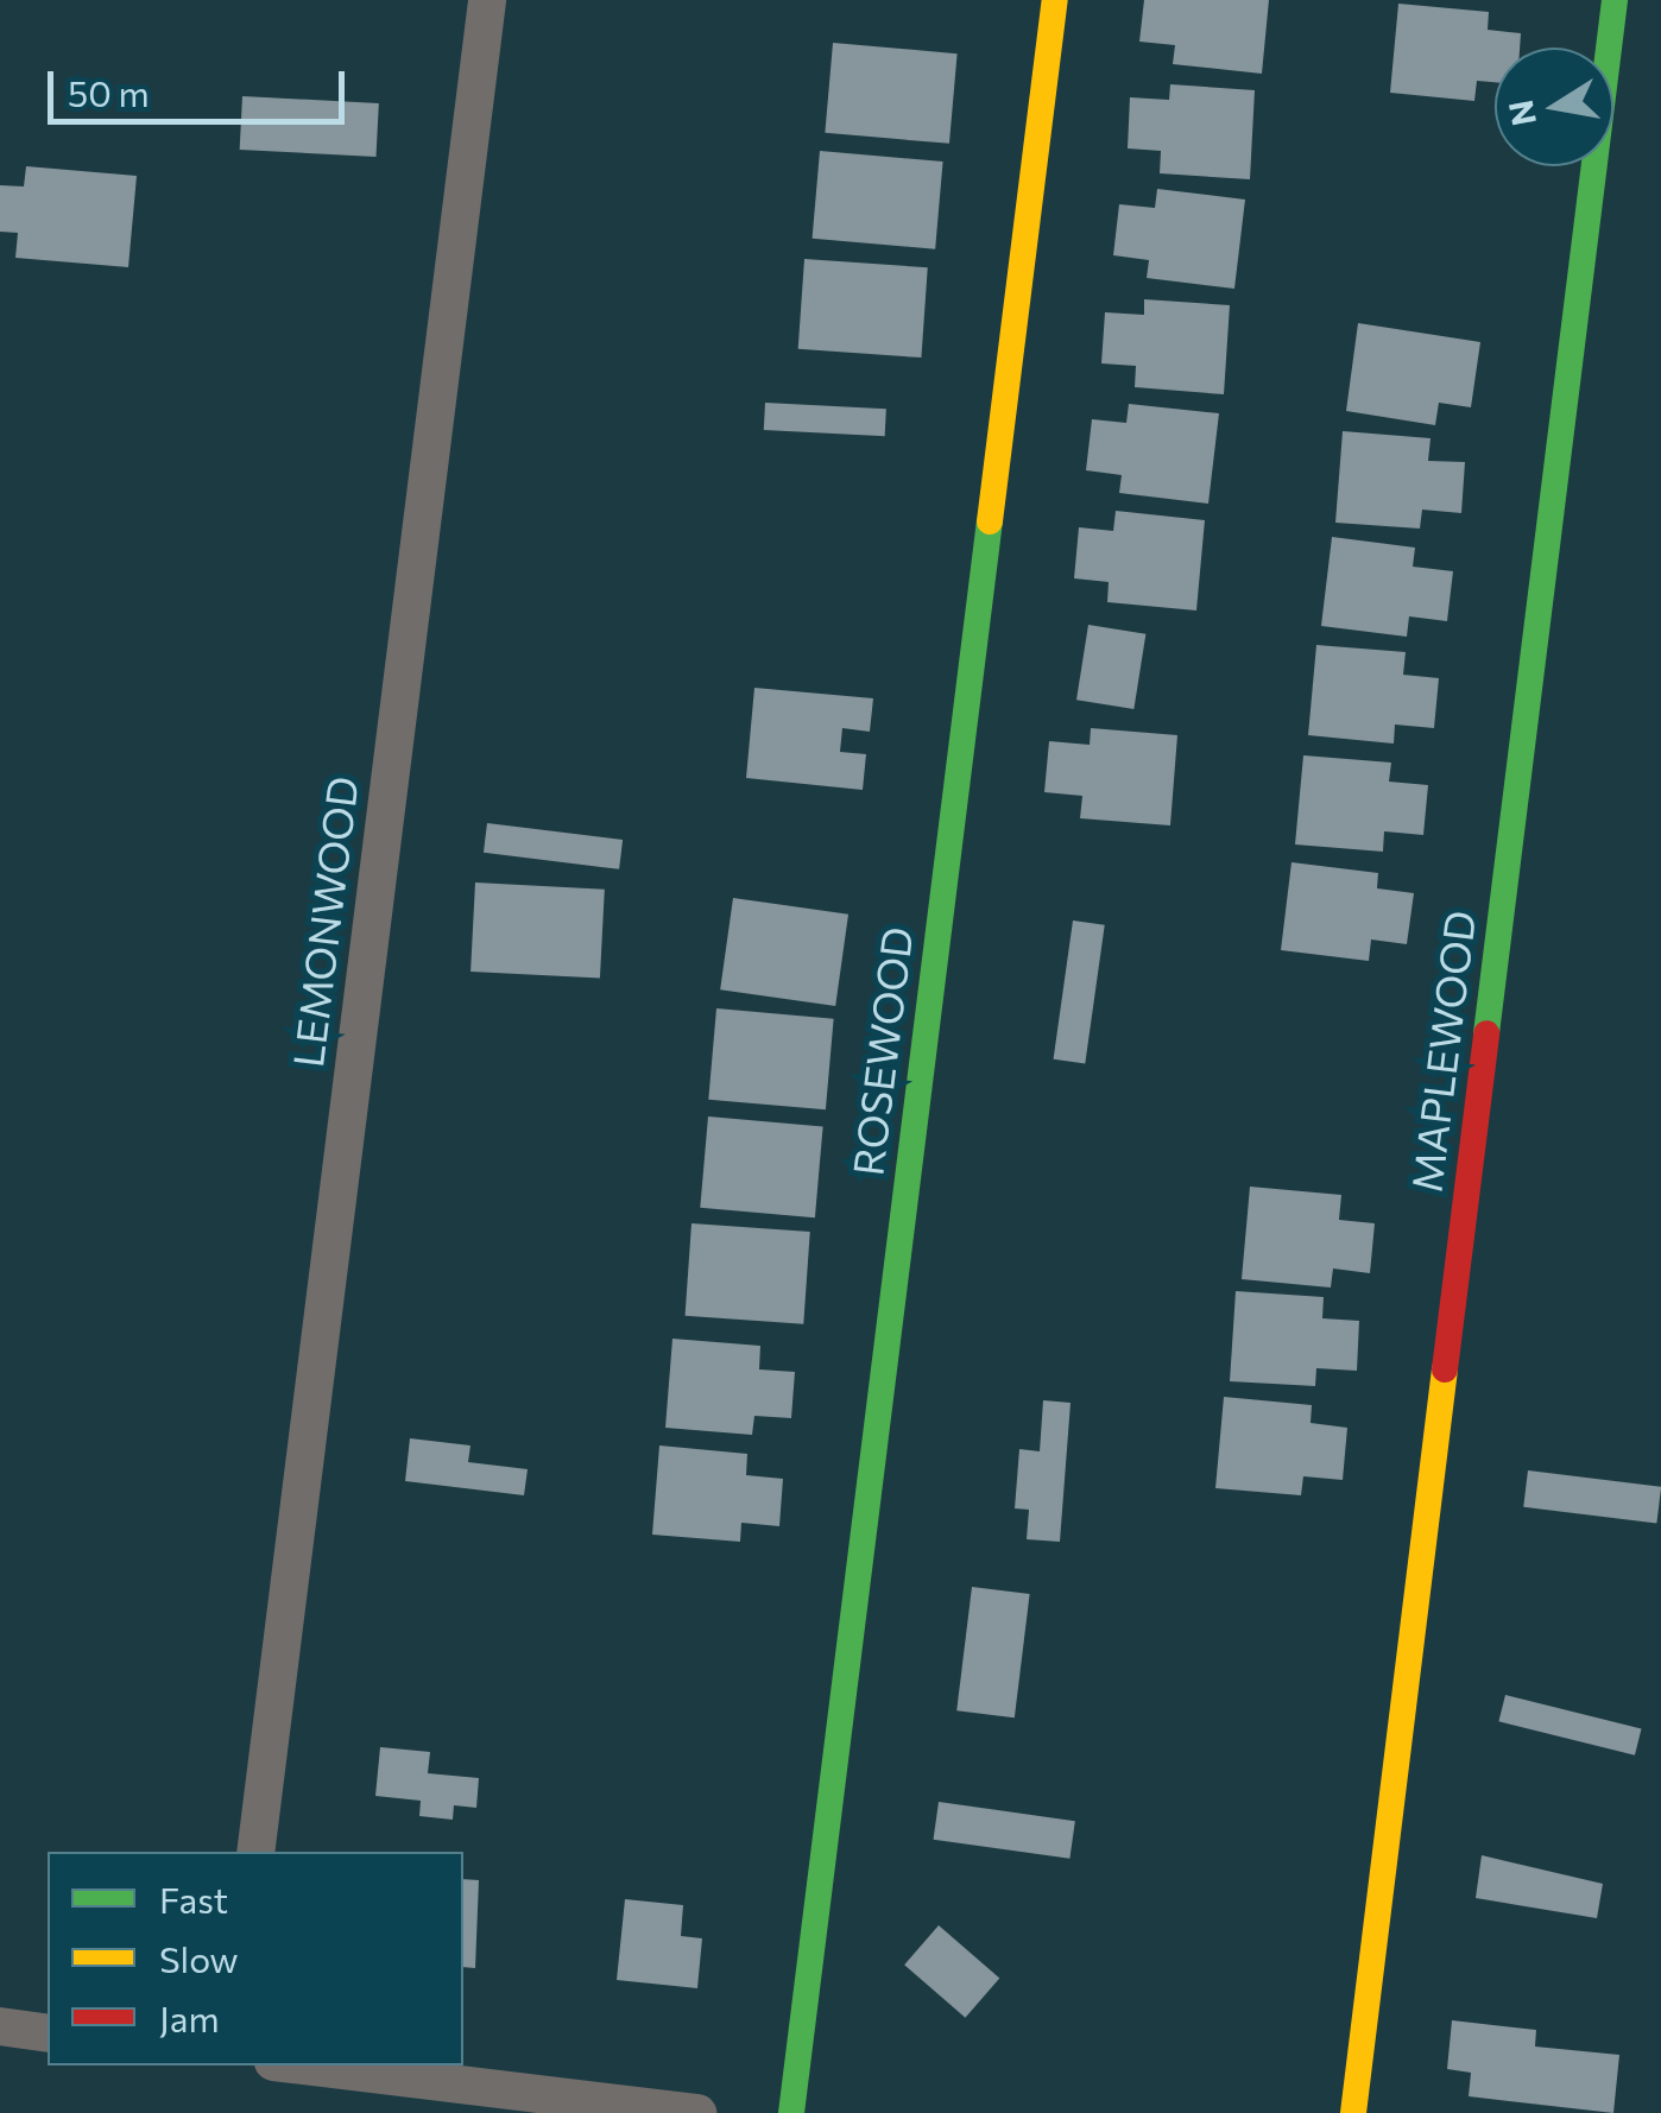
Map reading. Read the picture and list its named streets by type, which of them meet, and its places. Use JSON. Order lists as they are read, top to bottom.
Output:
{
  "streets": {
    "street": ["LEMONWOOD", "ROSEWOOD", "MAPLEWOOD"]
  },
  "legend": ["Fast", "Slow", "Jam"],
  "scale_bar": "50 m",
  "north": "left"
}
